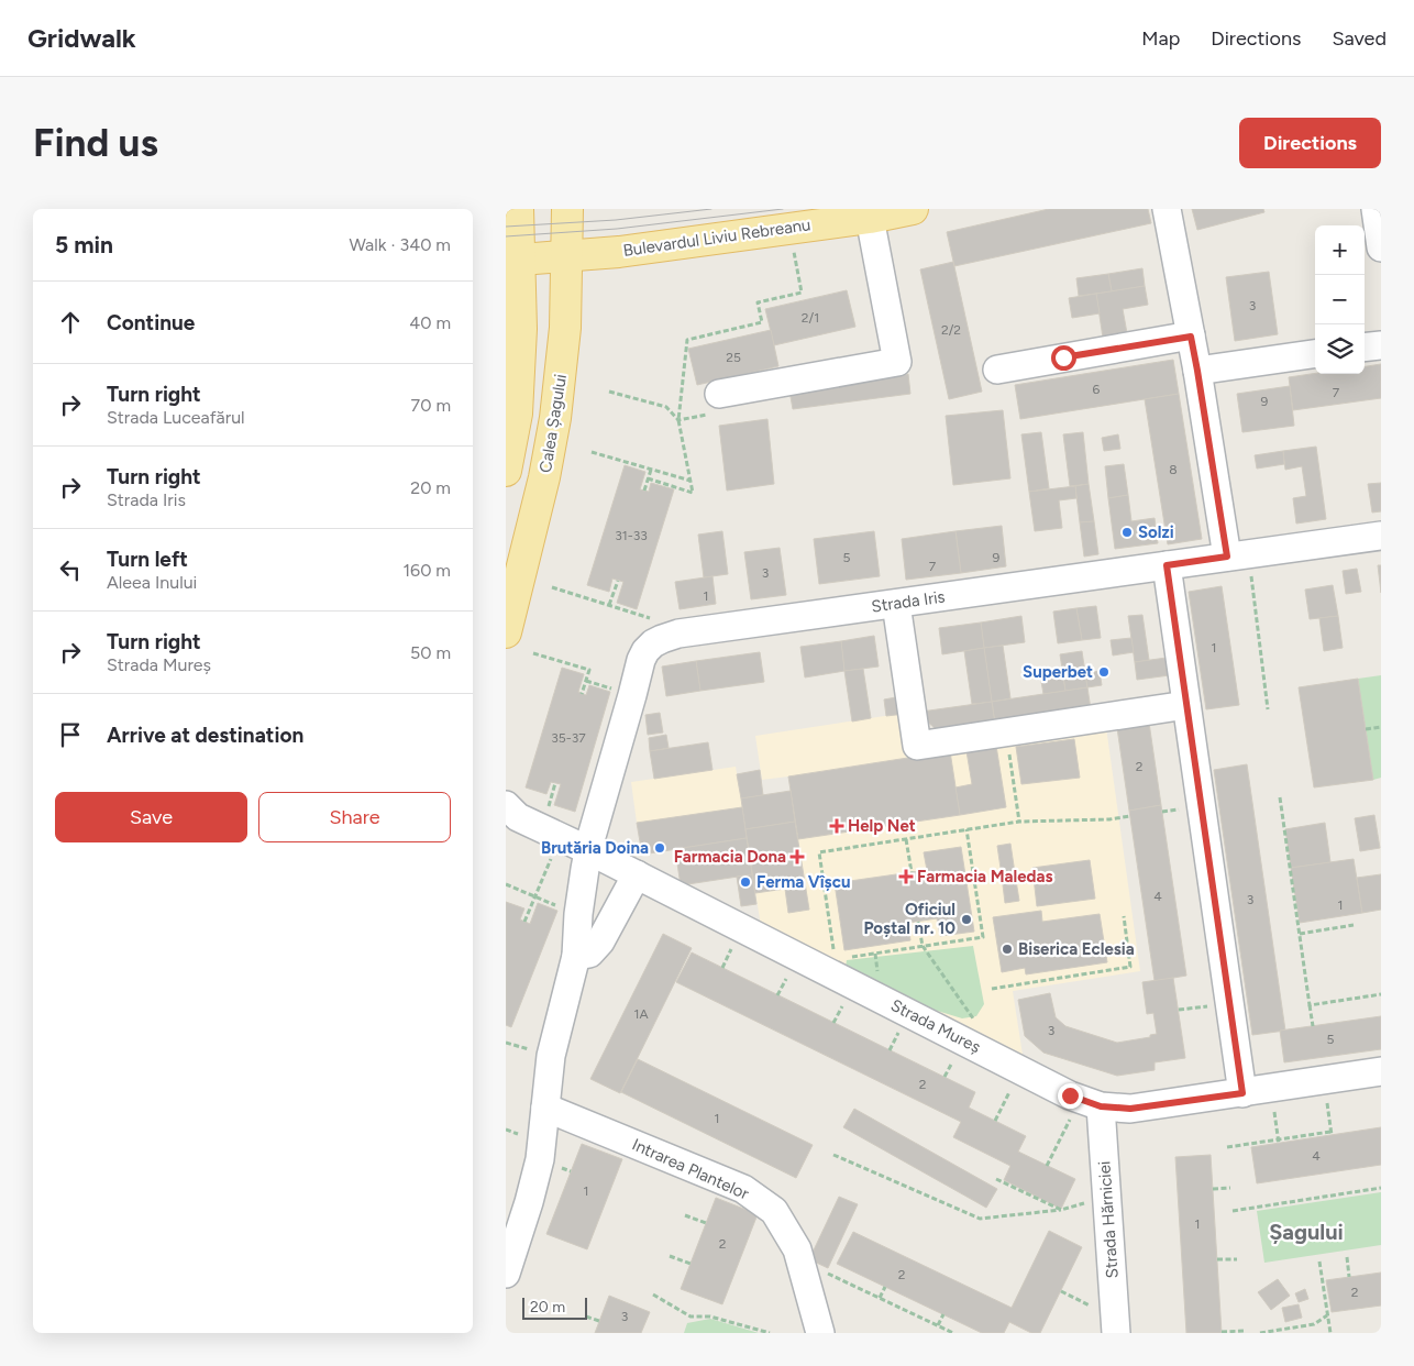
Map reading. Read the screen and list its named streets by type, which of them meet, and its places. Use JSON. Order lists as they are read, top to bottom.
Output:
{
  "streets": {
    "main road": ["Bulevardul Liviu Rebreanu", "Calea Șagului"],
    "street": [
      "Strada Iris",
      "Strada Mureș",
      "Intrarea Plantelor",
      "Strada Hărniciei"
    ]
  },
  "crossings": [
    ["Bulevardul Liviu Rebreanu", "Calea Șagului"],
    ["Strada Iris", "Strada Mureș"],
    ["Strada Iris", "Intrarea Plantelor"],
    ["Strada Mureș", "Strada Hărniciei"]
  ],
  "districts": ["Șagului"],
  "places": {
    "other": [
      "Solzi",
      "Superbet",
      "Brutăria Doina",
      "Ferma Vîșcu",
      "Oficiul Poștal nr. 10",
      "Biserica Eclesia"
    ],
    "health": ["Help Net", "Farmacia Dona", "Farmacia Maledas"]
  },
  "house_numbers": [
    "3",
    "2/1",
    "2/2",
    "25",
    "6",
    "7",
    "9",
    "8",
    "31-33",
    "5",
    "9",
    "7",
    "3",
    "1",
    "1",
    "35-37",
    "2",
    "4",
    "3",
    "1",
    "1A",
    "3",
    "5",
    "2",
    "1",
    "4",
    "1",
    "1",
    "2",
    "2",
    "2",
    "3"
  ],
  "scale_bar": "20 m",
  "page": {
    "header": "Gridwalk",
    "nav": ["Map", "Directions", "Saved"],
    "buttons": [
      "Directions",
      ["Save", "Share"]
    ],
    "title": "Find us",
    "heading": ["5 min", "Walk · 340 m"],
    "map_buttons": ["+", "−"],
    "list": [
      ["Continue", "40 m"],
      ["Turn right", "Strada Luceafărul", "70 m"],
      ["Turn right", "Strada Iris", "20 m"],
      ["Turn left", "Aleea Inului", "160 m"],
      ["Turn right", "Strada Mureș", "50 m"],
      "Arrive at destination"
    ],
    "scale": "20 m"
  }
}
